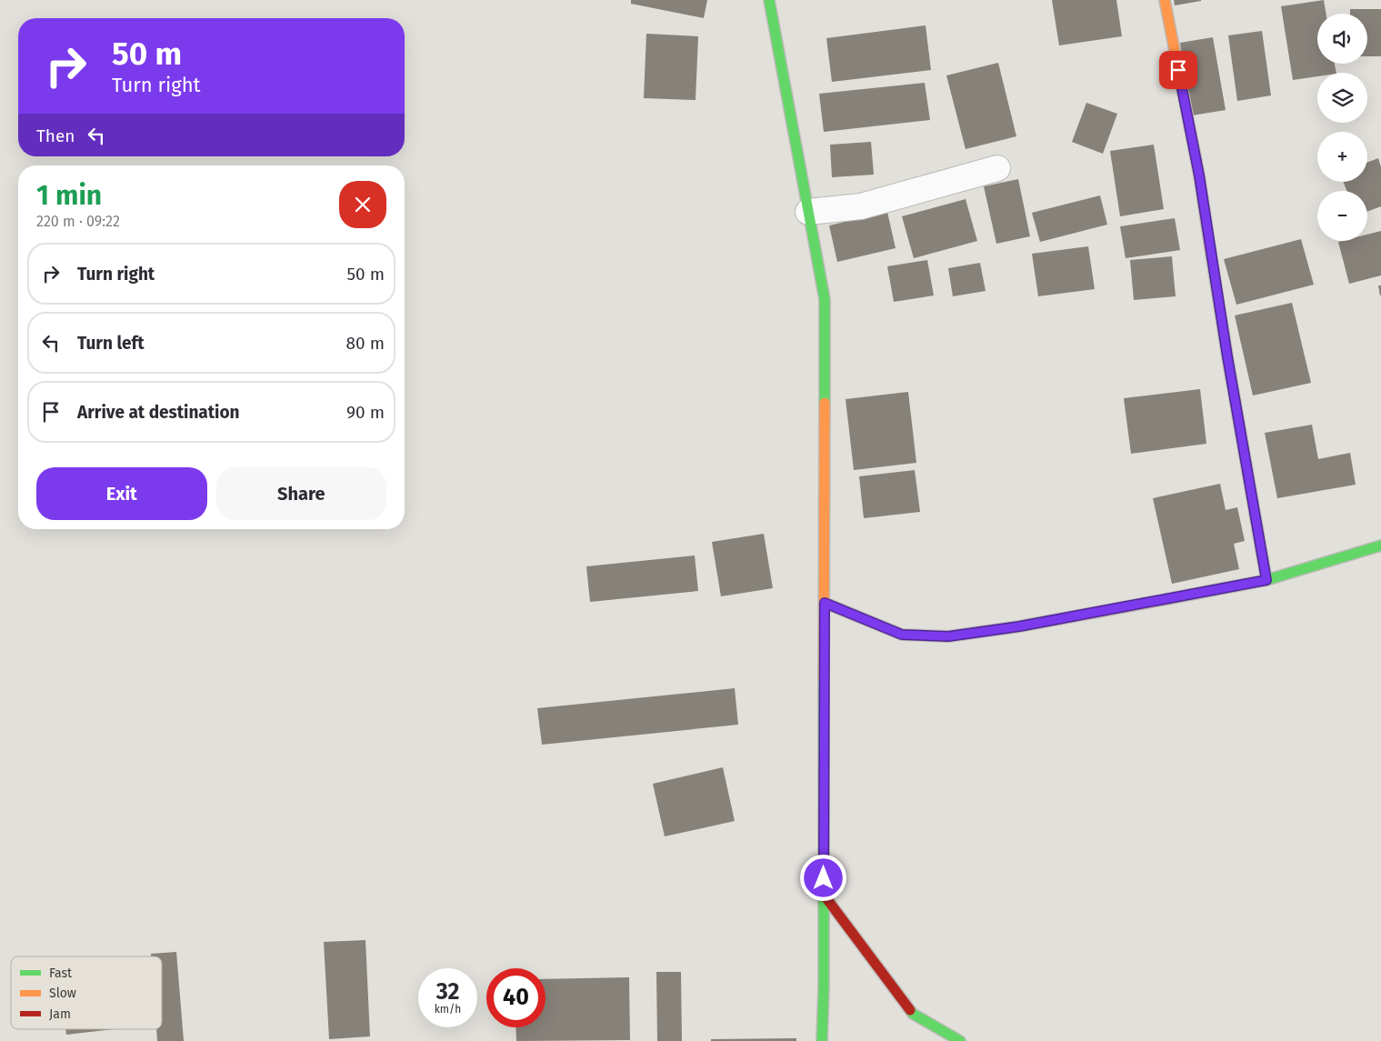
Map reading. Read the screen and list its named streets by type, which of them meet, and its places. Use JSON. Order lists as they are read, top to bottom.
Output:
{
  "legend": ["Fast", "Slow", "Jam"],
  "page": {
    "map_buttons": ["+", "−"],
    "turn": ["50 m", "Turn right"],
    "then": "Then",
    "heading": ["1 min", "220 m · 09:22"],
    "list": [
      {
        "name": "Turn right",
        "value": "50 m"
      },
      {
        "name": "Turn left",
        "value": "80 m"
      },
      {
        "name": "Arrive at destination",
        "value": "90 m"
      }
    ],
    "buttons": ["Exit", "Share"],
    "speed": "32 km/h",
    "limit": "40"
  }
}
